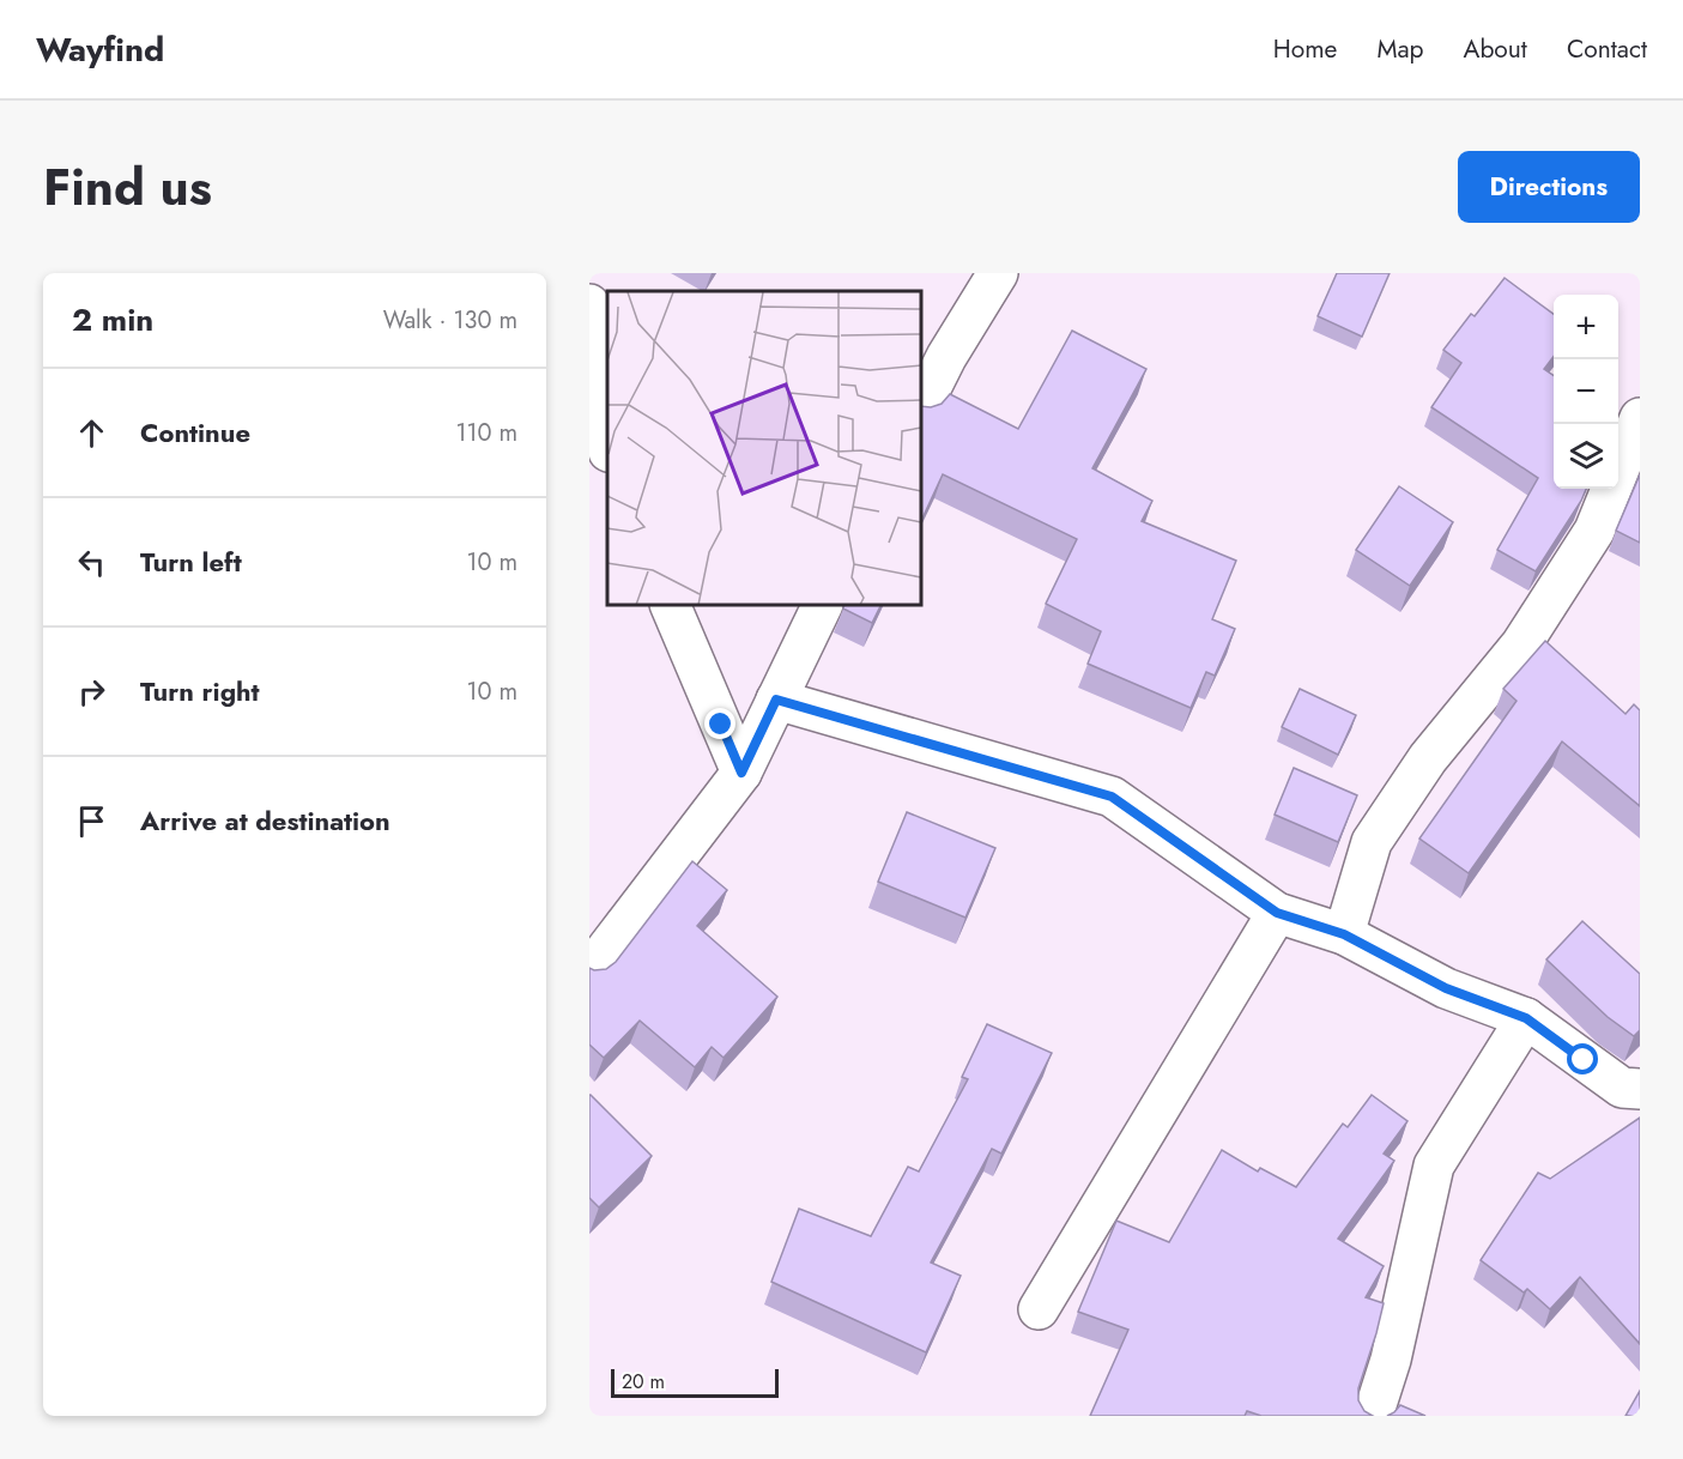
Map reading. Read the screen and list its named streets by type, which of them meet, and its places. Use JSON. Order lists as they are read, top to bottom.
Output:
{
  "scale_bar": "20 m",
  "page": {
    "header": "Wayfind",
    "nav": [
      "Home",
      "Map",
      "About",
      "Contact"
    ],
    "title": "Find us",
    "buttons": "Directions",
    "heading": ["2 min", "Walk · 130 m"],
    "map_buttons": ["+", "−"],
    "list": [
      ["Continue", "110 m"],
      ["Turn left", "10 m"],
      ["Turn right", "10 m"],
      "Arrive at destination"
    ],
    "scale": "20 m"
  }
}
